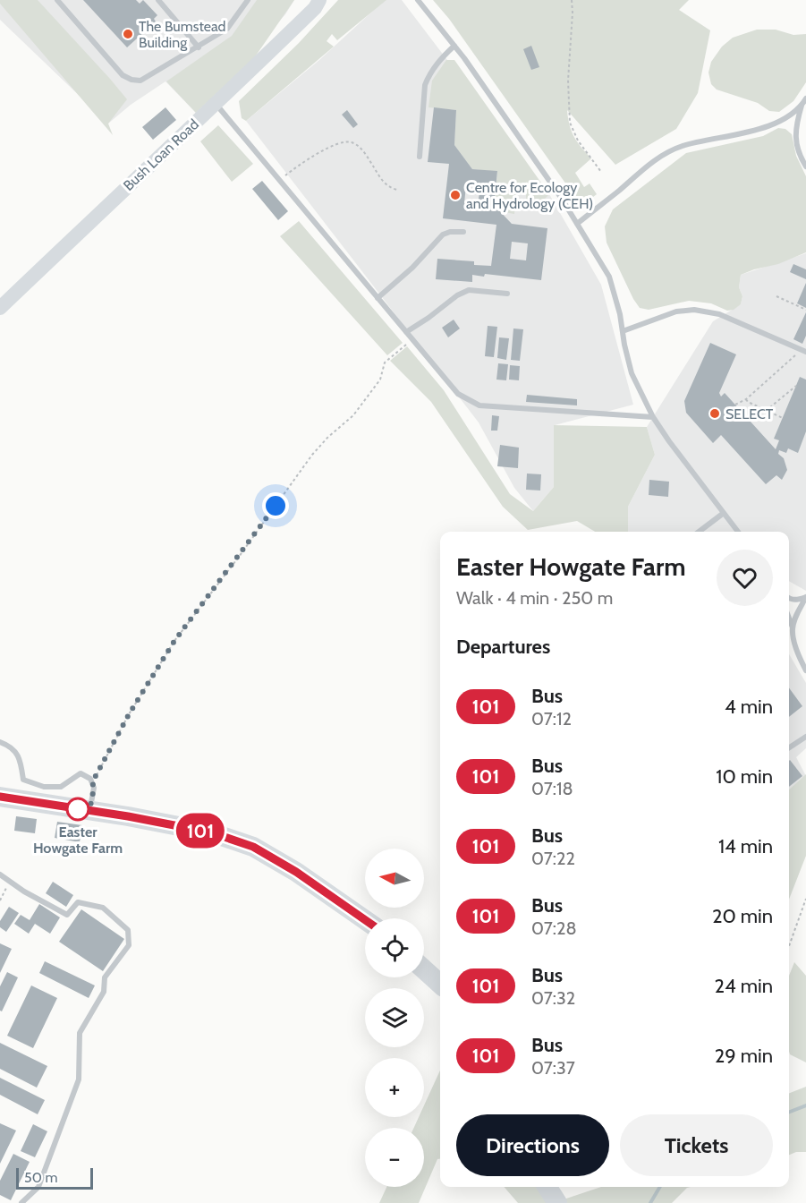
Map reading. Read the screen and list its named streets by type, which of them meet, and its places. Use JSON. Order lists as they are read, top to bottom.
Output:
{
  "streets": {
    "street": ["Bush Loan Road"]
  },
  "places": [
    "The Bumstead Building",
    "Centre for Ecology and Hydrology (CEH)",
    "SELECT",
    "Easter Howgate Farm"
  ],
  "lines": ["bus line 101"],
  "scale_bar": "50 m",
  "north": "left",
  "page": {
    "on_map": "101",
    "heading": [
      ["Easter Howgate Farm", "Walk · 4 min · 250 m"],
      "Departures"
    ],
    "list": [
      {
        "mark": "101",
        "name": "Bus",
        "note": "07:12",
        "value": "4 min"
      },
      {
        "mark": "101",
        "name": "Bus",
        "note": "07:18",
        "value": "10 min"
      },
      {
        "mark": "101",
        "name": "Bus",
        "note": "07:22",
        "value": "14 min"
      },
      {
        "mark": "101",
        "name": "Bus",
        "note": "07:28",
        "value": "20 min"
      },
      {
        "mark": "101",
        "name": "Bus",
        "note": "07:32",
        "value": "24 min"
      },
      {
        "mark": "101",
        "name": "Bus",
        "note": "07:37",
        "value": "29 min"
      }
    ],
    "map_buttons": ["+", "−"],
    "buttons": ["Directions", "Tickets"],
    "scale": "50 m"
  }
}
